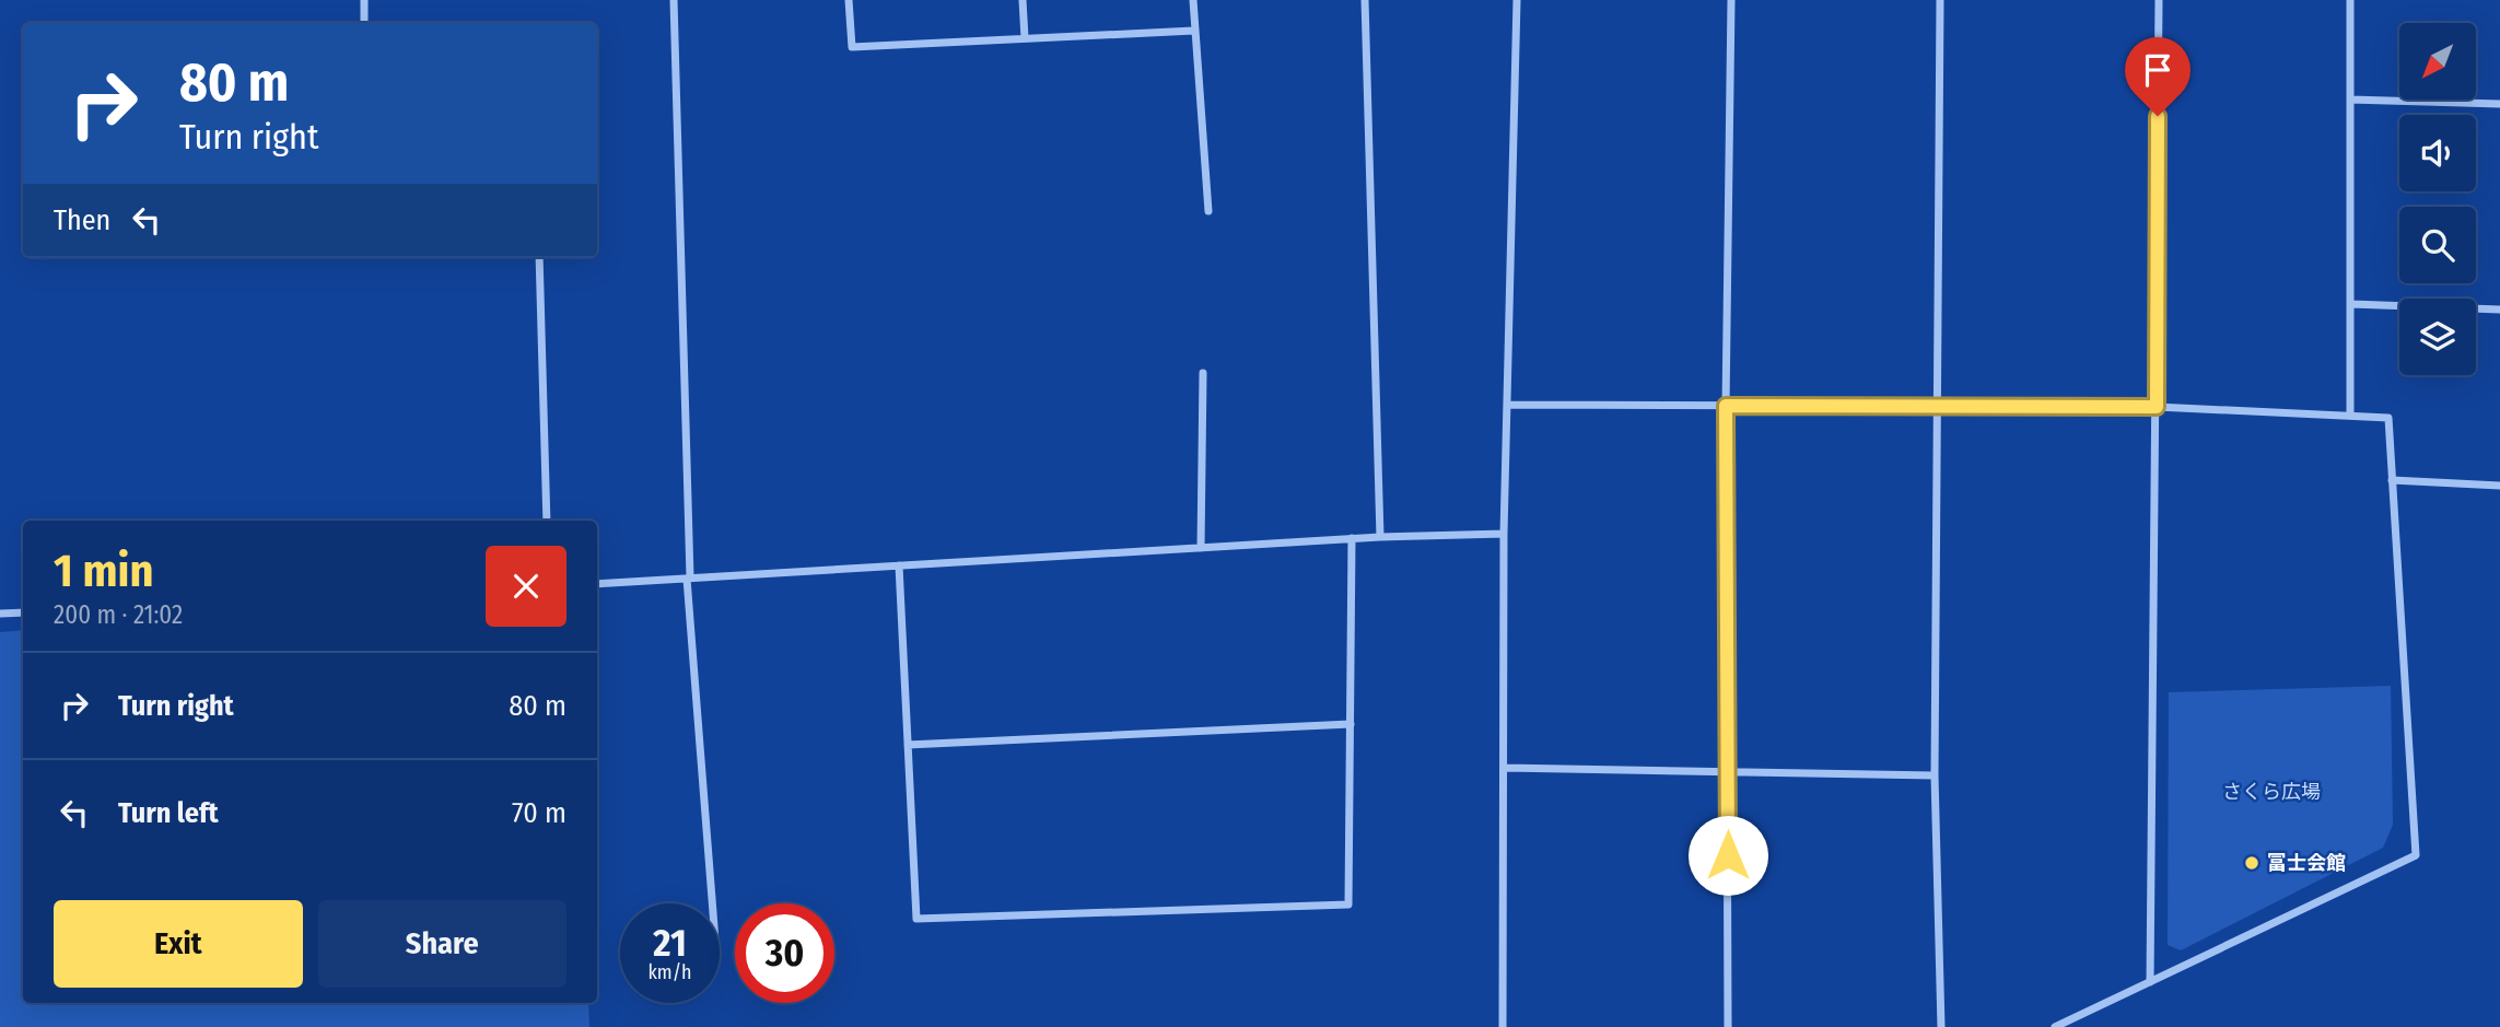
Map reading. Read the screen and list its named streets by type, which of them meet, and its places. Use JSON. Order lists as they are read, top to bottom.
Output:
{
  "parks": ["さくら広場"],
  "places": ["冨士会館"],
  "north": "bottom left",
  "page": {
    "turn": ["80 m", "Turn right"],
    "then": "Then",
    "heading": ["1 min", "200 m · 21:02"],
    "list": [
      {
        "name": "Turn right",
        "value": "80 m"
      },
      {
        "name": "Turn left",
        "value": "70 m"
      }
    ],
    "buttons": ["Exit", "Share"],
    "speed": "21 km/h",
    "limit": "30"
  }
}
